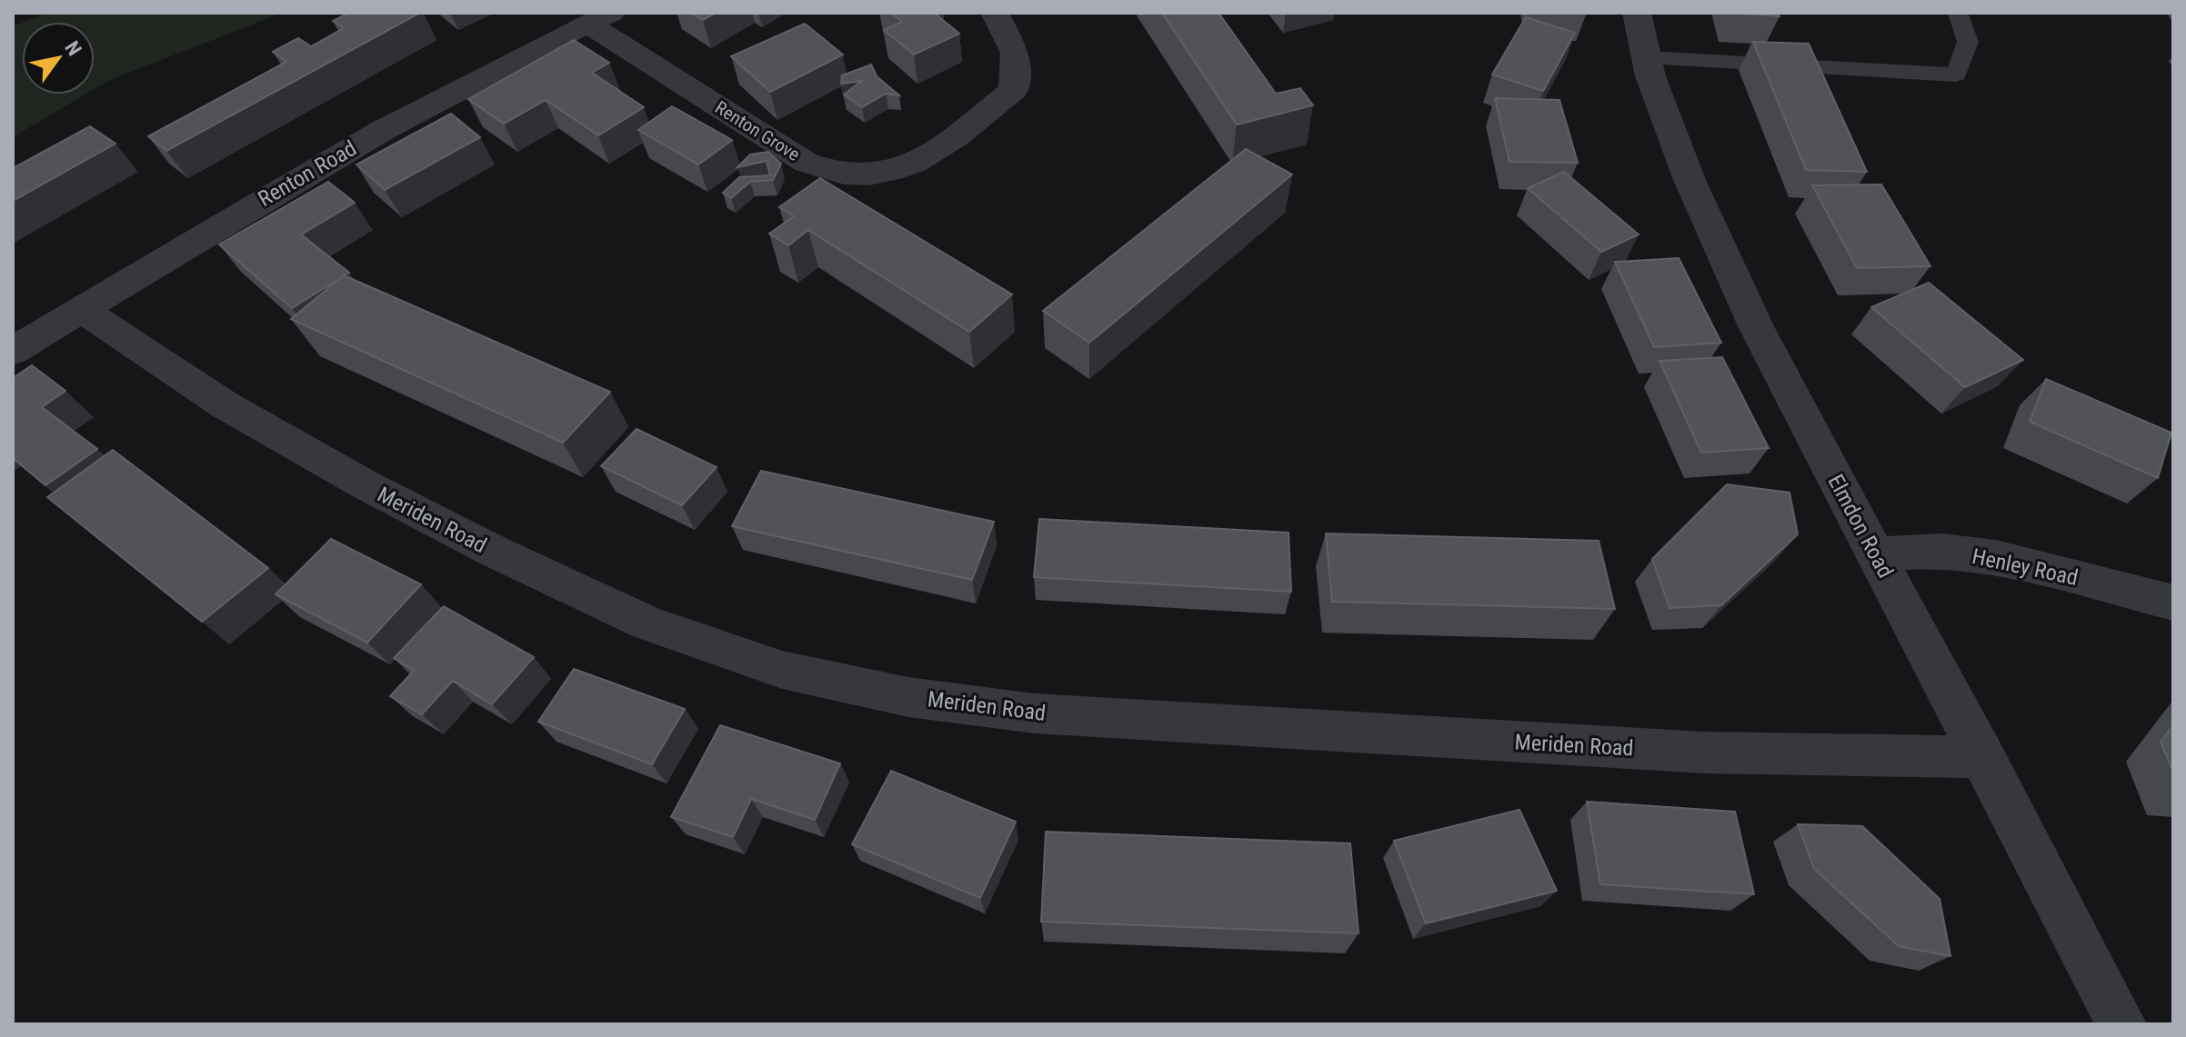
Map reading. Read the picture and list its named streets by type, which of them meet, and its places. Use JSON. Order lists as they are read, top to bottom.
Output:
{
  "streets": {
    "street": [
      "Renton Grove",
      "Renton Road",
      "Meriden Road",
      "Elmdon Road",
      "Henley Road"
    ]
  },
  "crossings": [
    ["Renton Grove", "Renton Road"],
    ["Renton Road", "Meriden Road"],
    ["Meriden Road", "Elmdon Road"],
    ["Elmdon Road", "Henley Road"]
  ],
  "north": "top right"
}
